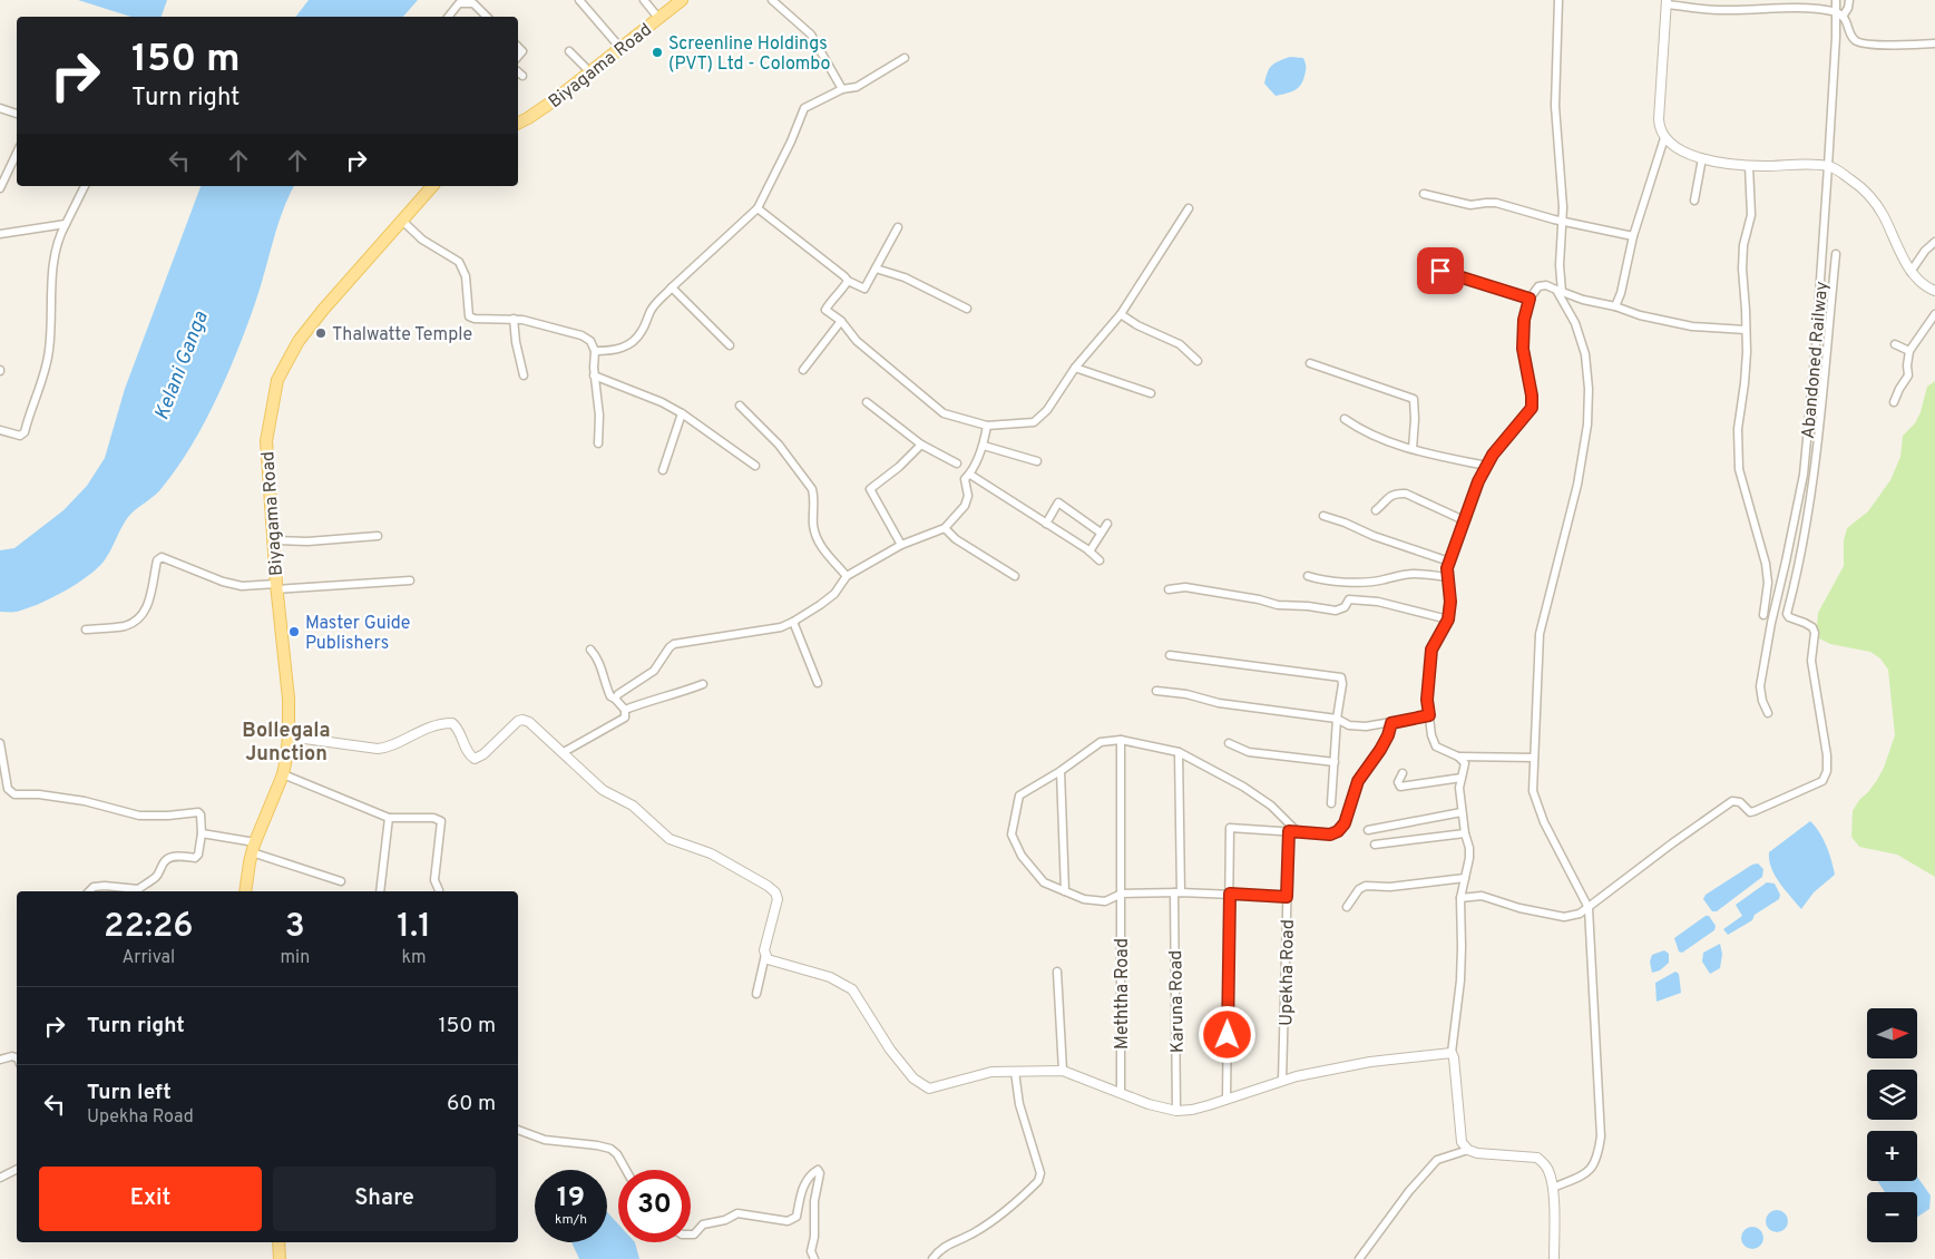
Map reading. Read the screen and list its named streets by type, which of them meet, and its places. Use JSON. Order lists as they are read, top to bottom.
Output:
{
  "streets": {
    "main road": ["Biyagama Road"],
    "street": [
      "Abandoned Railway",
      "Upekha Road",
      "Meththa Road",
      "Karuna Road"
    ]
  },
  "districts": ["Bollegala Junction"],
  "water": ["Kelani Ganga"],
  "places": ["Screenline Holdings (PVT) Ltd - Colombo", "Thalwatte Temple", "Master Guide Publishers"],
  "north": "right",
  "page": {
    "turn": ["150 m", "Turn right"],
    "eta": [
      "22:26",
      "Arrival",
      "3",
      "min",
      "1.1",
      "km"
    ],
    "list": [
      {
        "name": "Turn right",
        "value": "150 m"
      },
      {
        "name": "Turn left",
        "note": "Upekha Road",
        "value": "60 m"
      }
    ],
    "map_buttons": ["+", "−"],
    "buttons": ["Exit", "Share"],
    "speed": "19 km/h",
    "limit": "30"
  }
}
